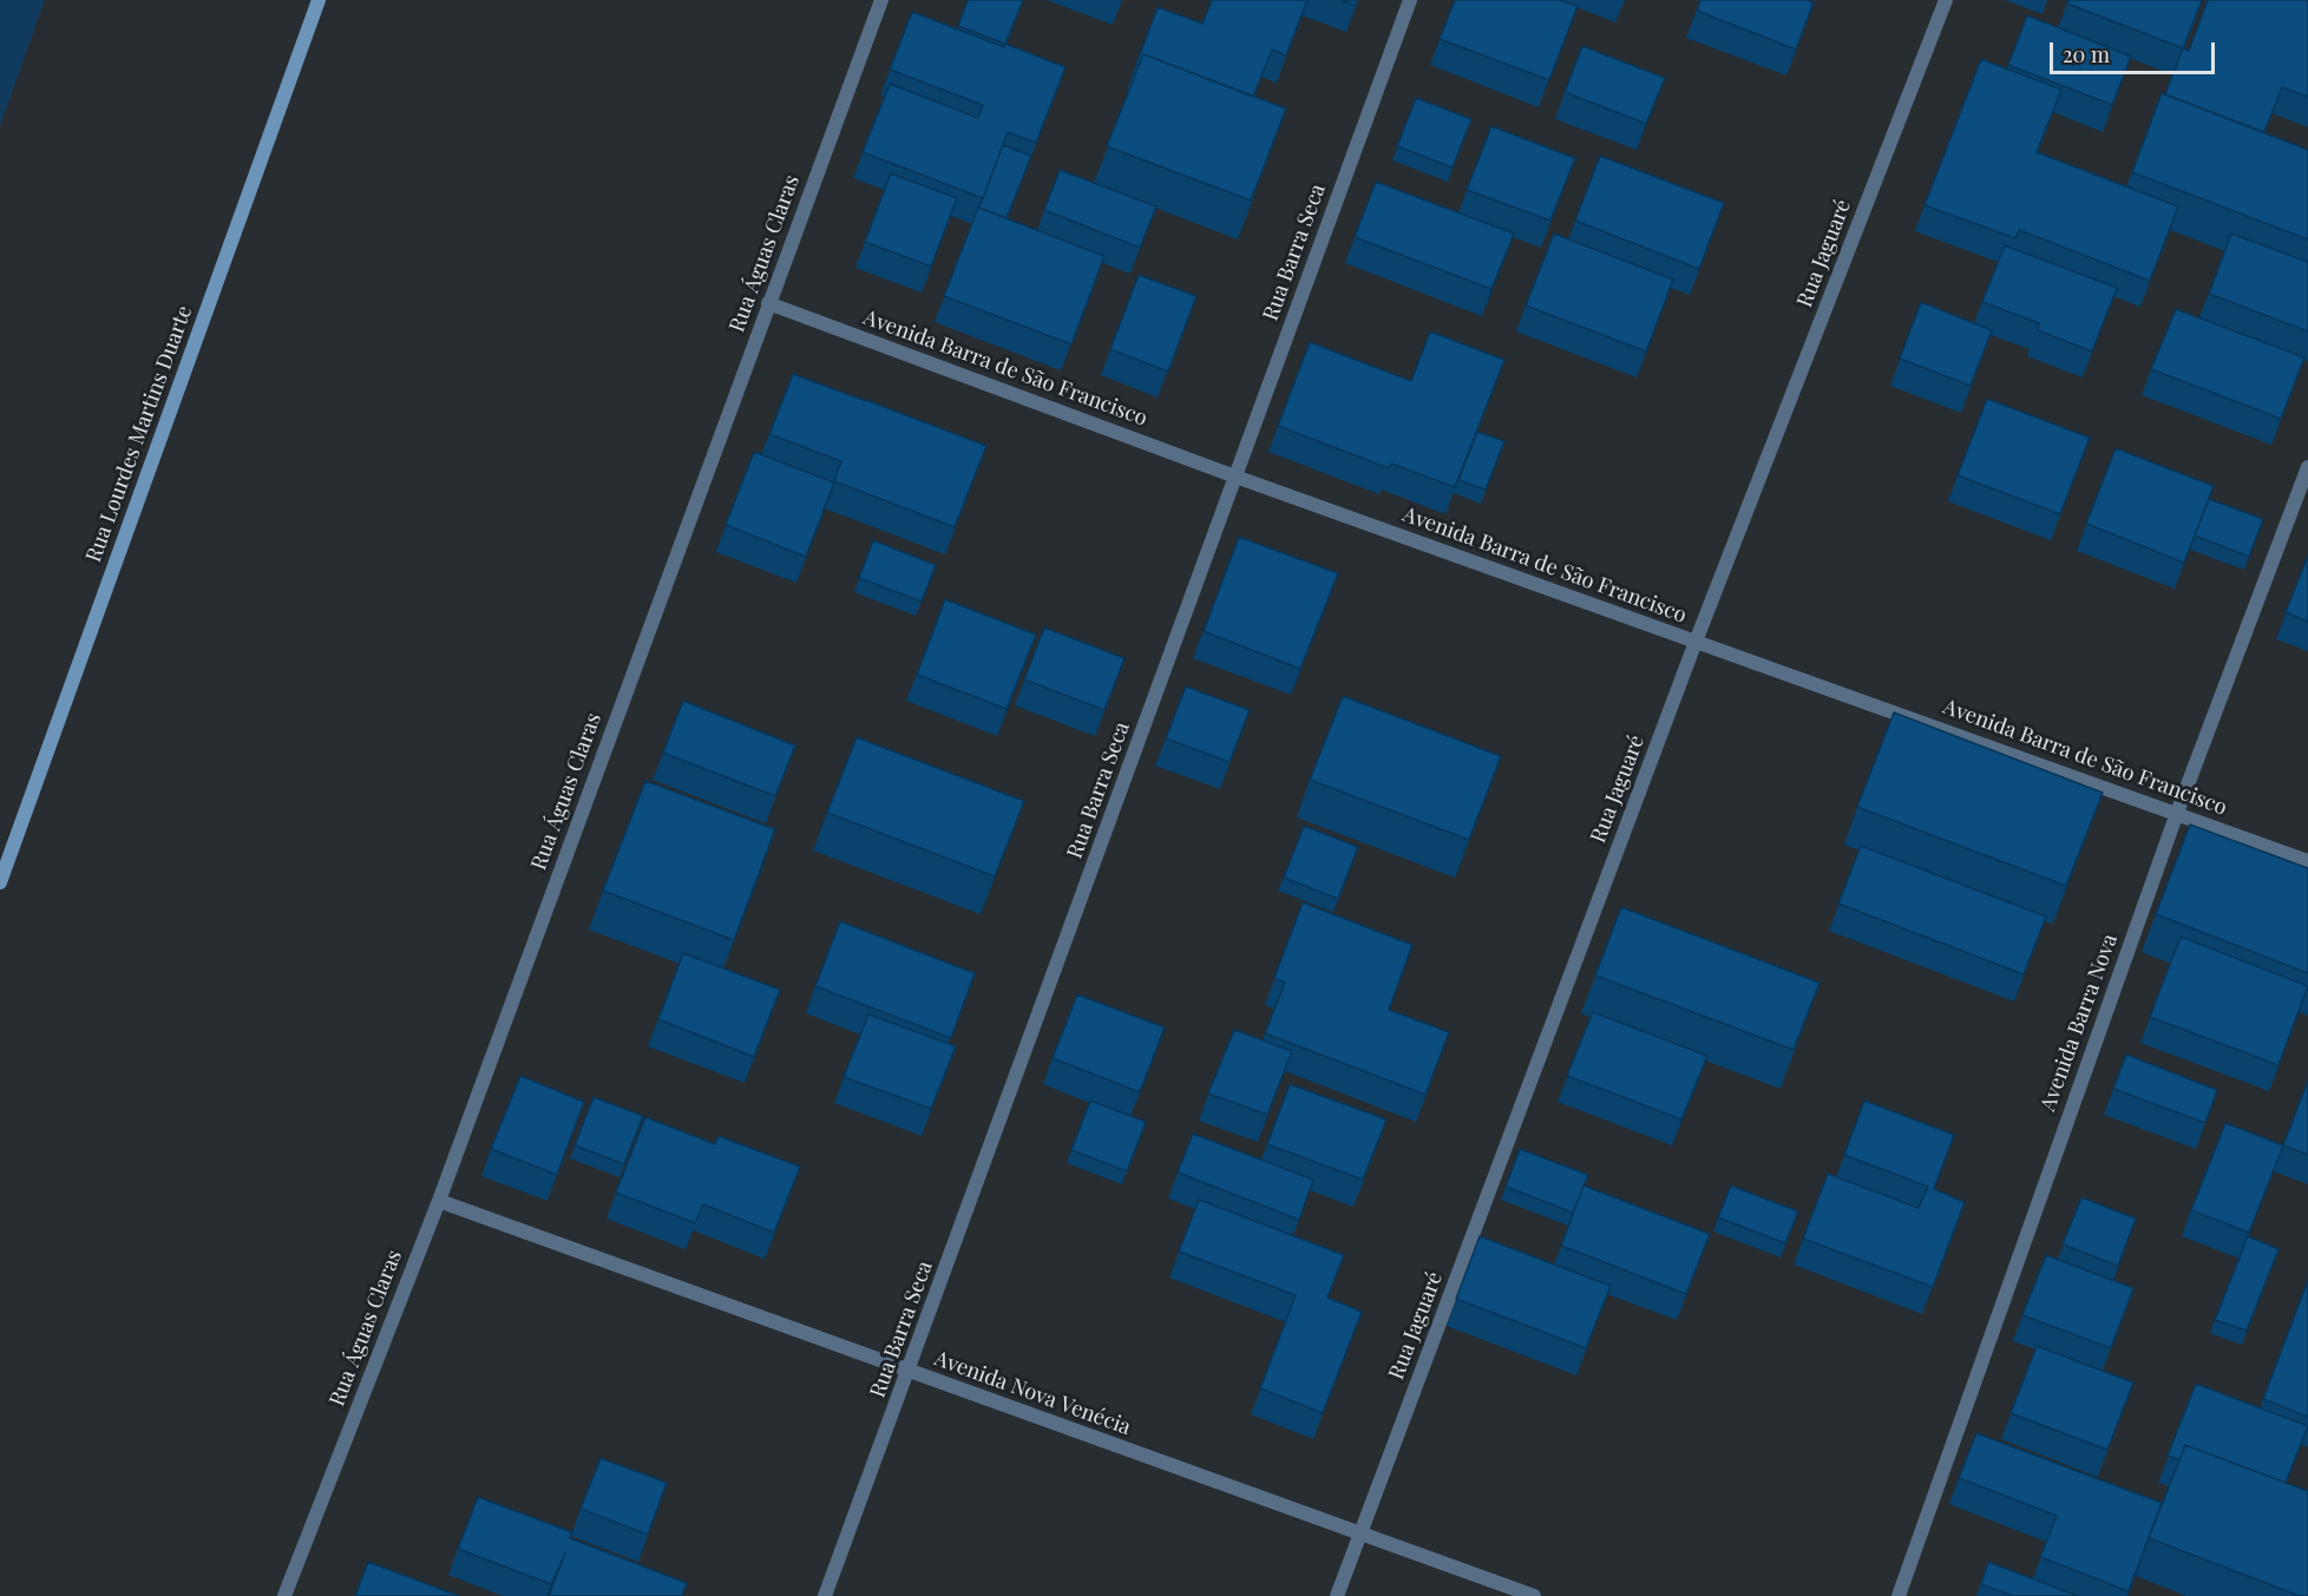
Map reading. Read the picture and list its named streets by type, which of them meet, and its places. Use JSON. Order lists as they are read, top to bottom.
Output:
{
  "streets": {
    "main road": ["Rua Lourdes Martins Duarte"],
    "street": [
      "Rua Barra Seca",
      "Rua Águas Claras",
      "Rua Jaguaré",
      "Avenida Barra de São Francisco",
      "Avenida Barra Nova",
      "Avenida Nova Venécia"
    ]
  },
  "crossings": [
    ["Rua Barra Seca", "Avenida Barra de São Francisco"],
    ["Rua Barra Seca", "Avenida Nova Venécia"],
    ["Rua Águas Claras", "Avenida Barra de São Francisco"],
    ["Rua Águas Claras", "Avenida Nova Venécia"],
    ["Rua Jaguaré", "Avenida Barra de São Francisco"],
    ["Rua Jaguaré", "Avenida Nova Venécia"],
    ["Avenida Barra de São Francisco", "Avenida Barra Nova"]
  ],
  "scale_bar": "20 m"
}
